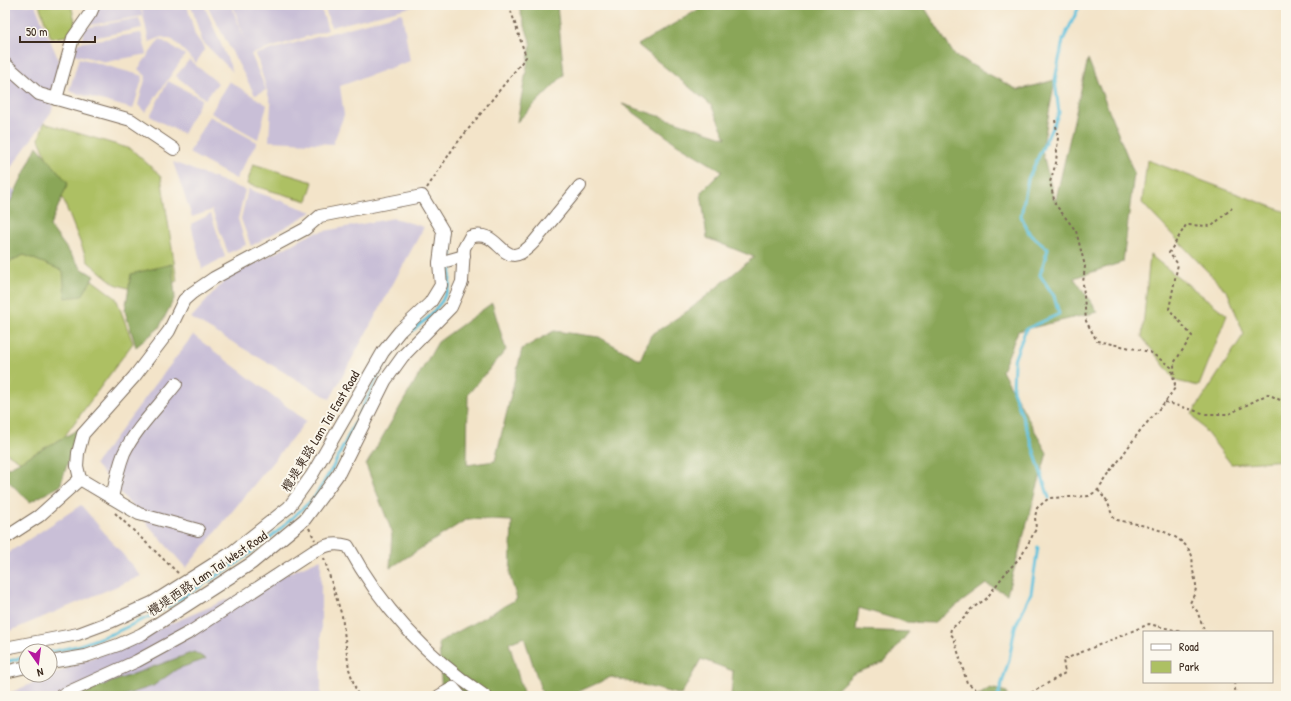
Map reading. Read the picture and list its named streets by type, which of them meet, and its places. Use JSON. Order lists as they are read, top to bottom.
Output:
{
  "streets": {
    "street": ["欖堤東路 Lam Tai East Road", "欖堤西路 Lam Tai West Road"]
  },
  "crossings": [
    ["欖堤東路 Lam Tai East Road", "欖堤西路 Lam Tai West Road"]
  ],
  "legend": ["Road", "Park"],
  "scale_bar": "50 m",
  "north": "bottom"
}
